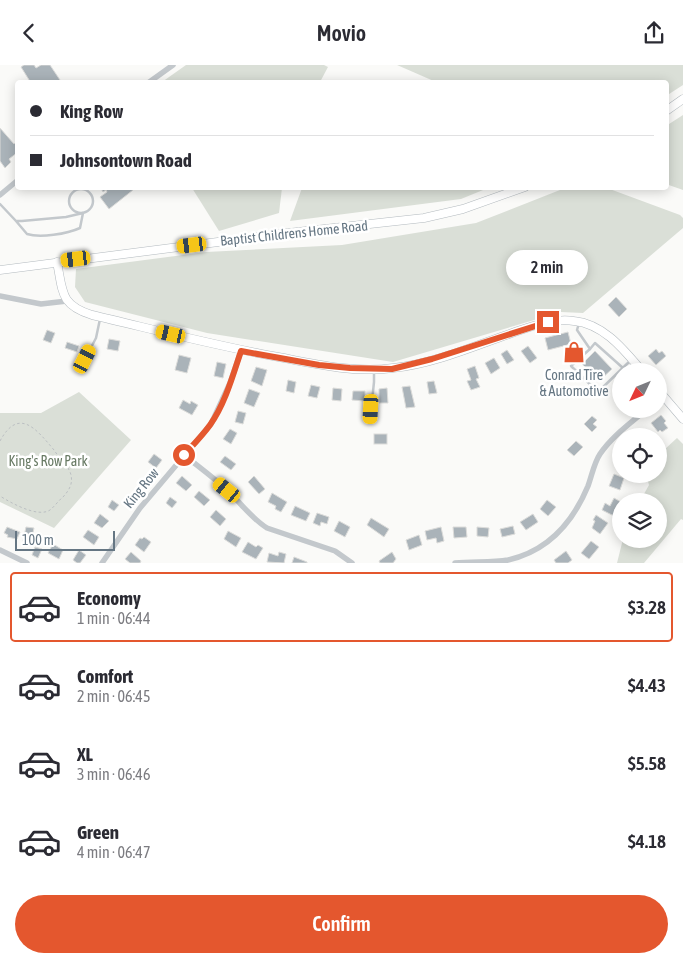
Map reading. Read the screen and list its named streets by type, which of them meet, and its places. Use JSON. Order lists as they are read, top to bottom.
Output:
{
  "streets": {
    "street": ["Baptist Childrens Home Road", "King Row"]
  },
  "parks": ["King's Row Park"],
  "places": {
    "shop": ["Conrad Tire & Automotive"]
  },
  "scale_bar": "100 m",
  "north": "bottom left",
  "page": {
    "header": "Movio",
    "banner": ["King Row", "Johnsontown Road"],
    "bubble": "2 min",
    "scale": "100 m",
    "list": [
      {
        "name": "Economy",
        "note": "1 min · 06:44",
        "value": "$3.28"
      },
      {
        "name": "Comfort",
        "note": "2 min · 06:45",
        "value": "$4.43"
      },
      {
        "name": "XL",
        "note": "3 min · 06:46",
        "value": "$5.58"
      },
      {
        "name": "Green",
        "note": "4 min · 06:47",
        "value": "$4.18"
      }
    ],
    "buttons": "Confirm"
  }
}
